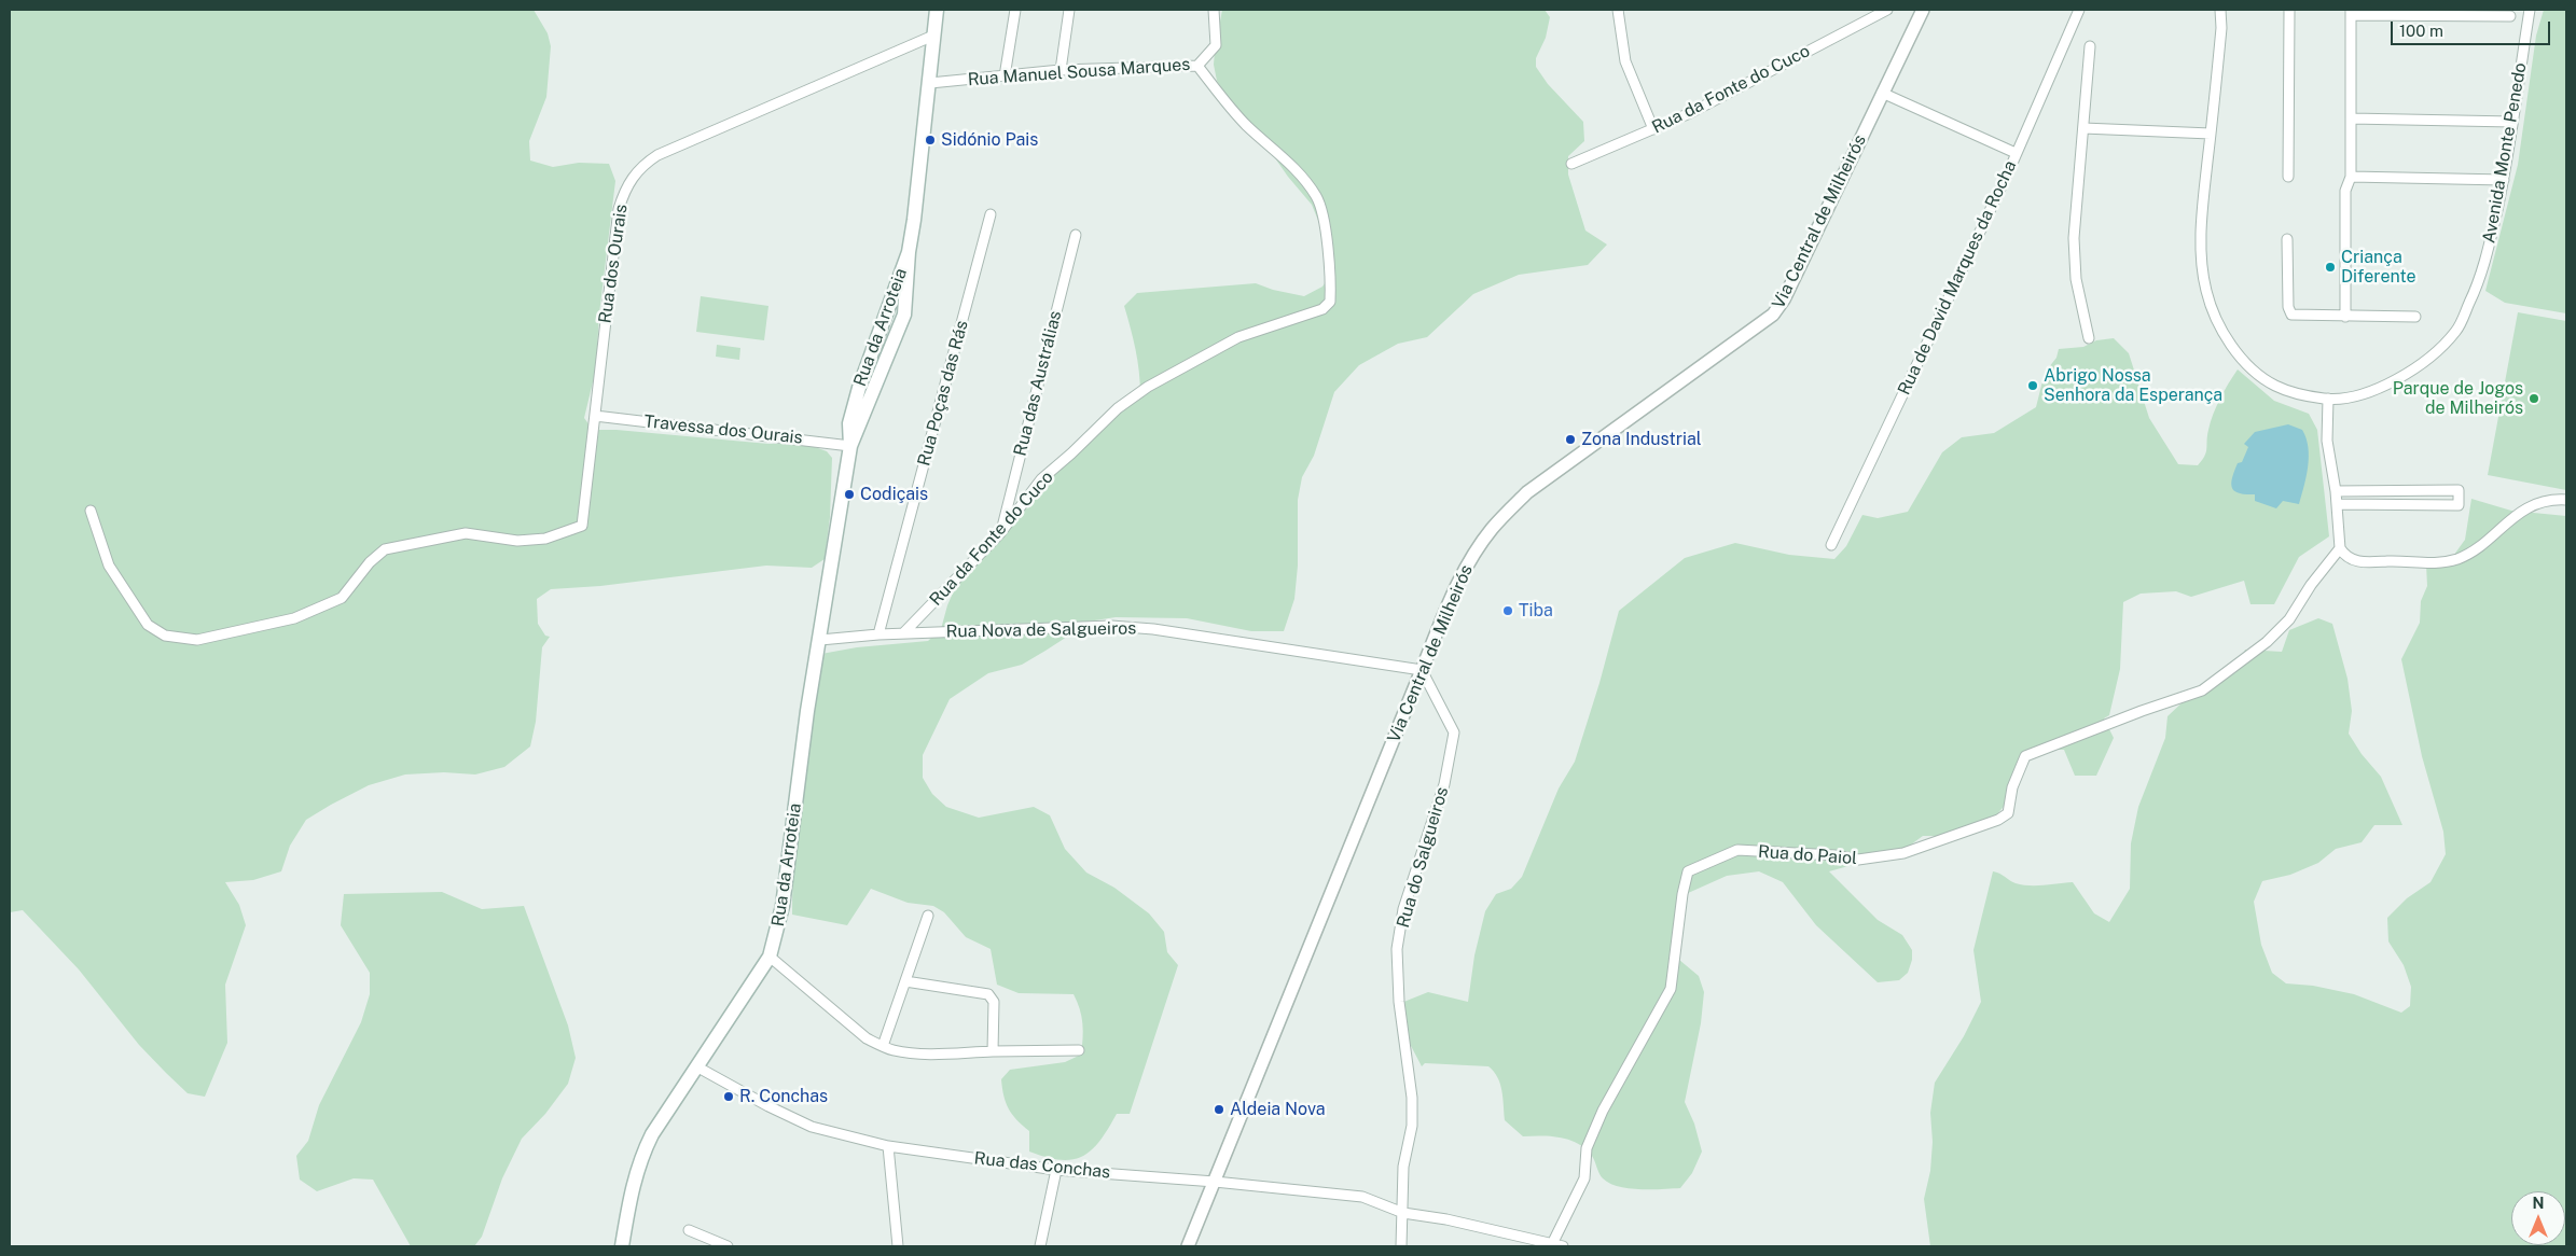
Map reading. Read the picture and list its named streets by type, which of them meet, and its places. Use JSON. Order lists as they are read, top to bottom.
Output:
{
  "streets": {
    "main road": ["Rua da Arroteia"],
    "street": [
      "Rua Manuel Sousa Marques",
      "Rua da Fonte do Cuco",
      "Avenida Monte Penedo",
      "Via Central de Milheirós",
      "Rua dos Ourais",
      "Rua de David Marques da Rocha",
      "Rua das Austrálias",
      "Rua Poças das Rás",
      "Travessa dos Ourais",
      "Rua Nova de Salgueiros",
      "Rua do Paiol",
      "Rua do Salgueiros",
      "Rua das Conchas"
    ]
  },
  "crossings": [
    ["Rua Manuel Sousa Marques", "Rua da Fonte do Cuco"],
    ["Rua Manuel Sousa Marques", "Rua da Arroteia"],
    ["Rua da Fonte do Cuco", "Rua das Austrálias"],
    ["Rua da Fonte do Cuco", "Rua Nova de Salgueiros"],
    ["Via Central de Milheirós", "Rua Nova de Salgueiros"],
    ["Via Central de Milheirós", "Rua do Salgueiros"],
    ["Via Central de Milheirós", "Rua das Conchas"],
    ["Rua dos Ourais", "Rua da Arroteia"],
    ["Rua dos Ourais", "Travessa dos Ourais"],
    ["Rua da Arroteia", "Travessa dos Ourais"],
    ["Rua da Arroteia", "Rua Nova de Salgueiros"],
    ["Rua da Arroteia", "Rua das Conchas"],
    ["Rua Poças das Rás", "Rua Nova de Salgueiros"],
    ["Rua Nova de Salgueiros", "Rua do Salgueiros"],
    ["Rua do Paiol", "Rua das Conchas"],
    ["Rua do Salgueiros", "Rua das Conchas"]
  ],
  "places": [
    "Sidónio Pais",
    "Criança Diferente",
    "Abrigo Nossa Senhora da Esperança",
    "Parque de Jogos de Milheirós",
    "Zona Industrial",
    "Codiçais",
    "Tiba",
    "R. Conchas",
    "Aldeia Nova"
  ],
  "scale_bar": "100 m",
  "north": "top"
}
